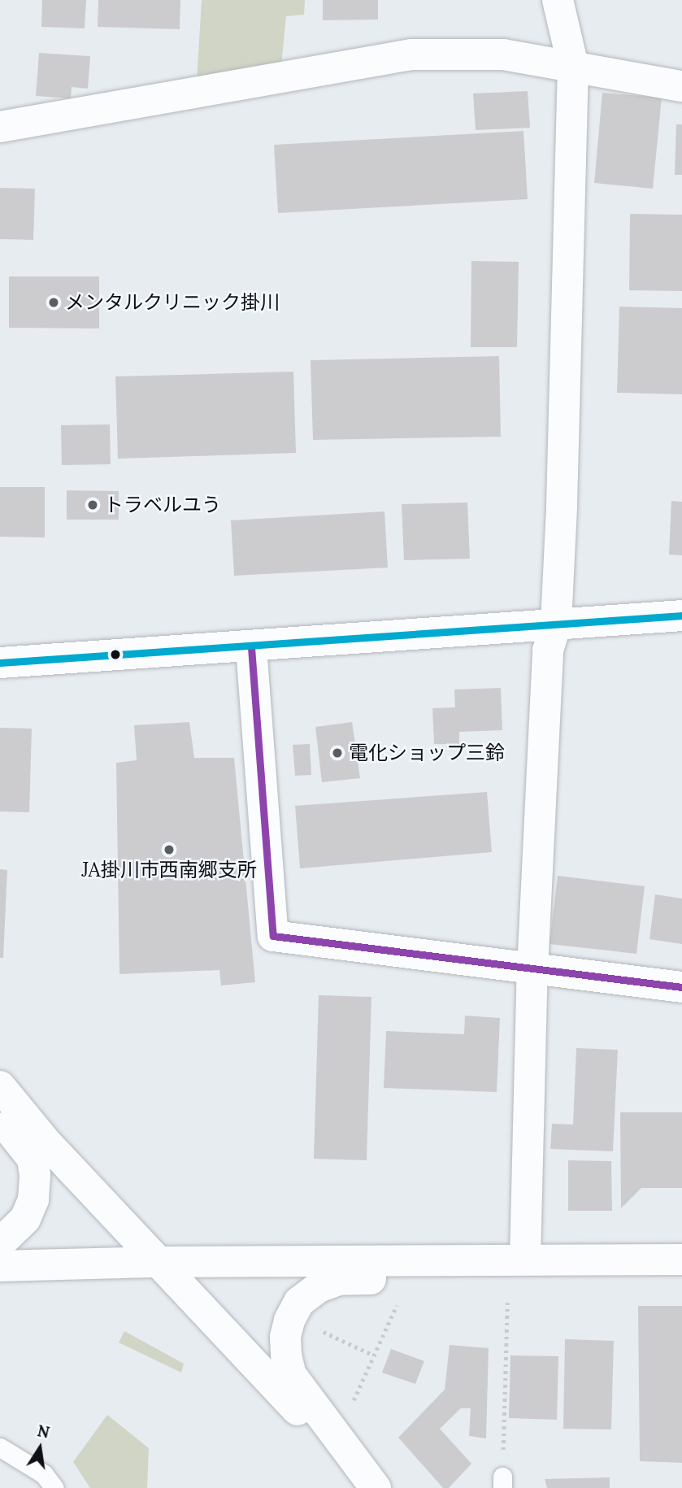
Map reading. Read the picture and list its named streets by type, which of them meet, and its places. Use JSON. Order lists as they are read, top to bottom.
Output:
{
  "places": [
    "メンタルクリニック掛川",
    "トラベルユう",
    "電化ショップ三鈴",
    "JA掛川市西南郷支所"
  ],
  "north": "top"
}
